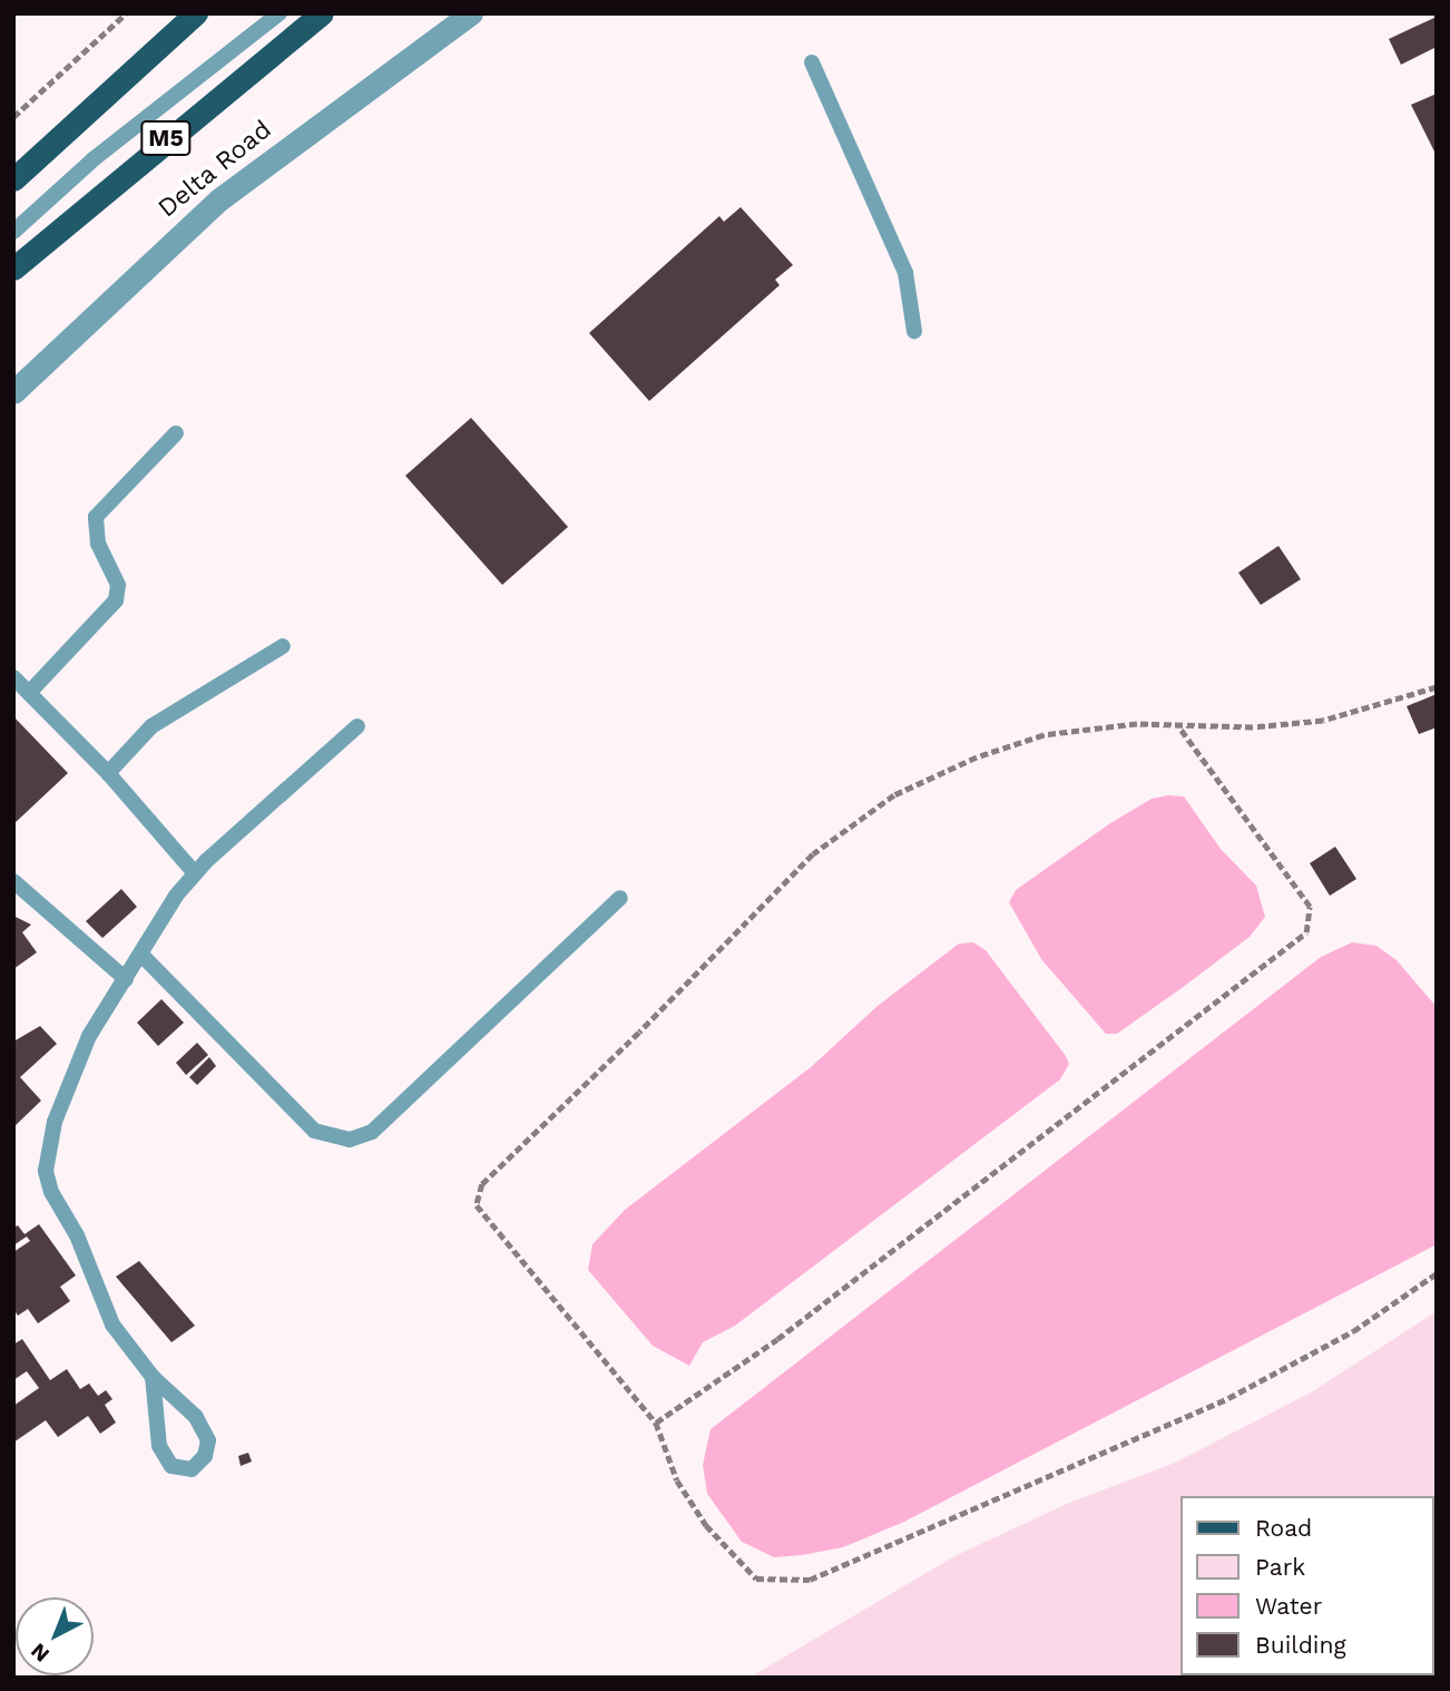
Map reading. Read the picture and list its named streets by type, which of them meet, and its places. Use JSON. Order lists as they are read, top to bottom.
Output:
{
  "streets": {
    "main road": ["M5"],
    "street": ["Delta Road"]
  },
  "legend": [
    "Road",
    "Park",
    "Water",
    "Building"
  ],
  "north": "bottom left"
}
